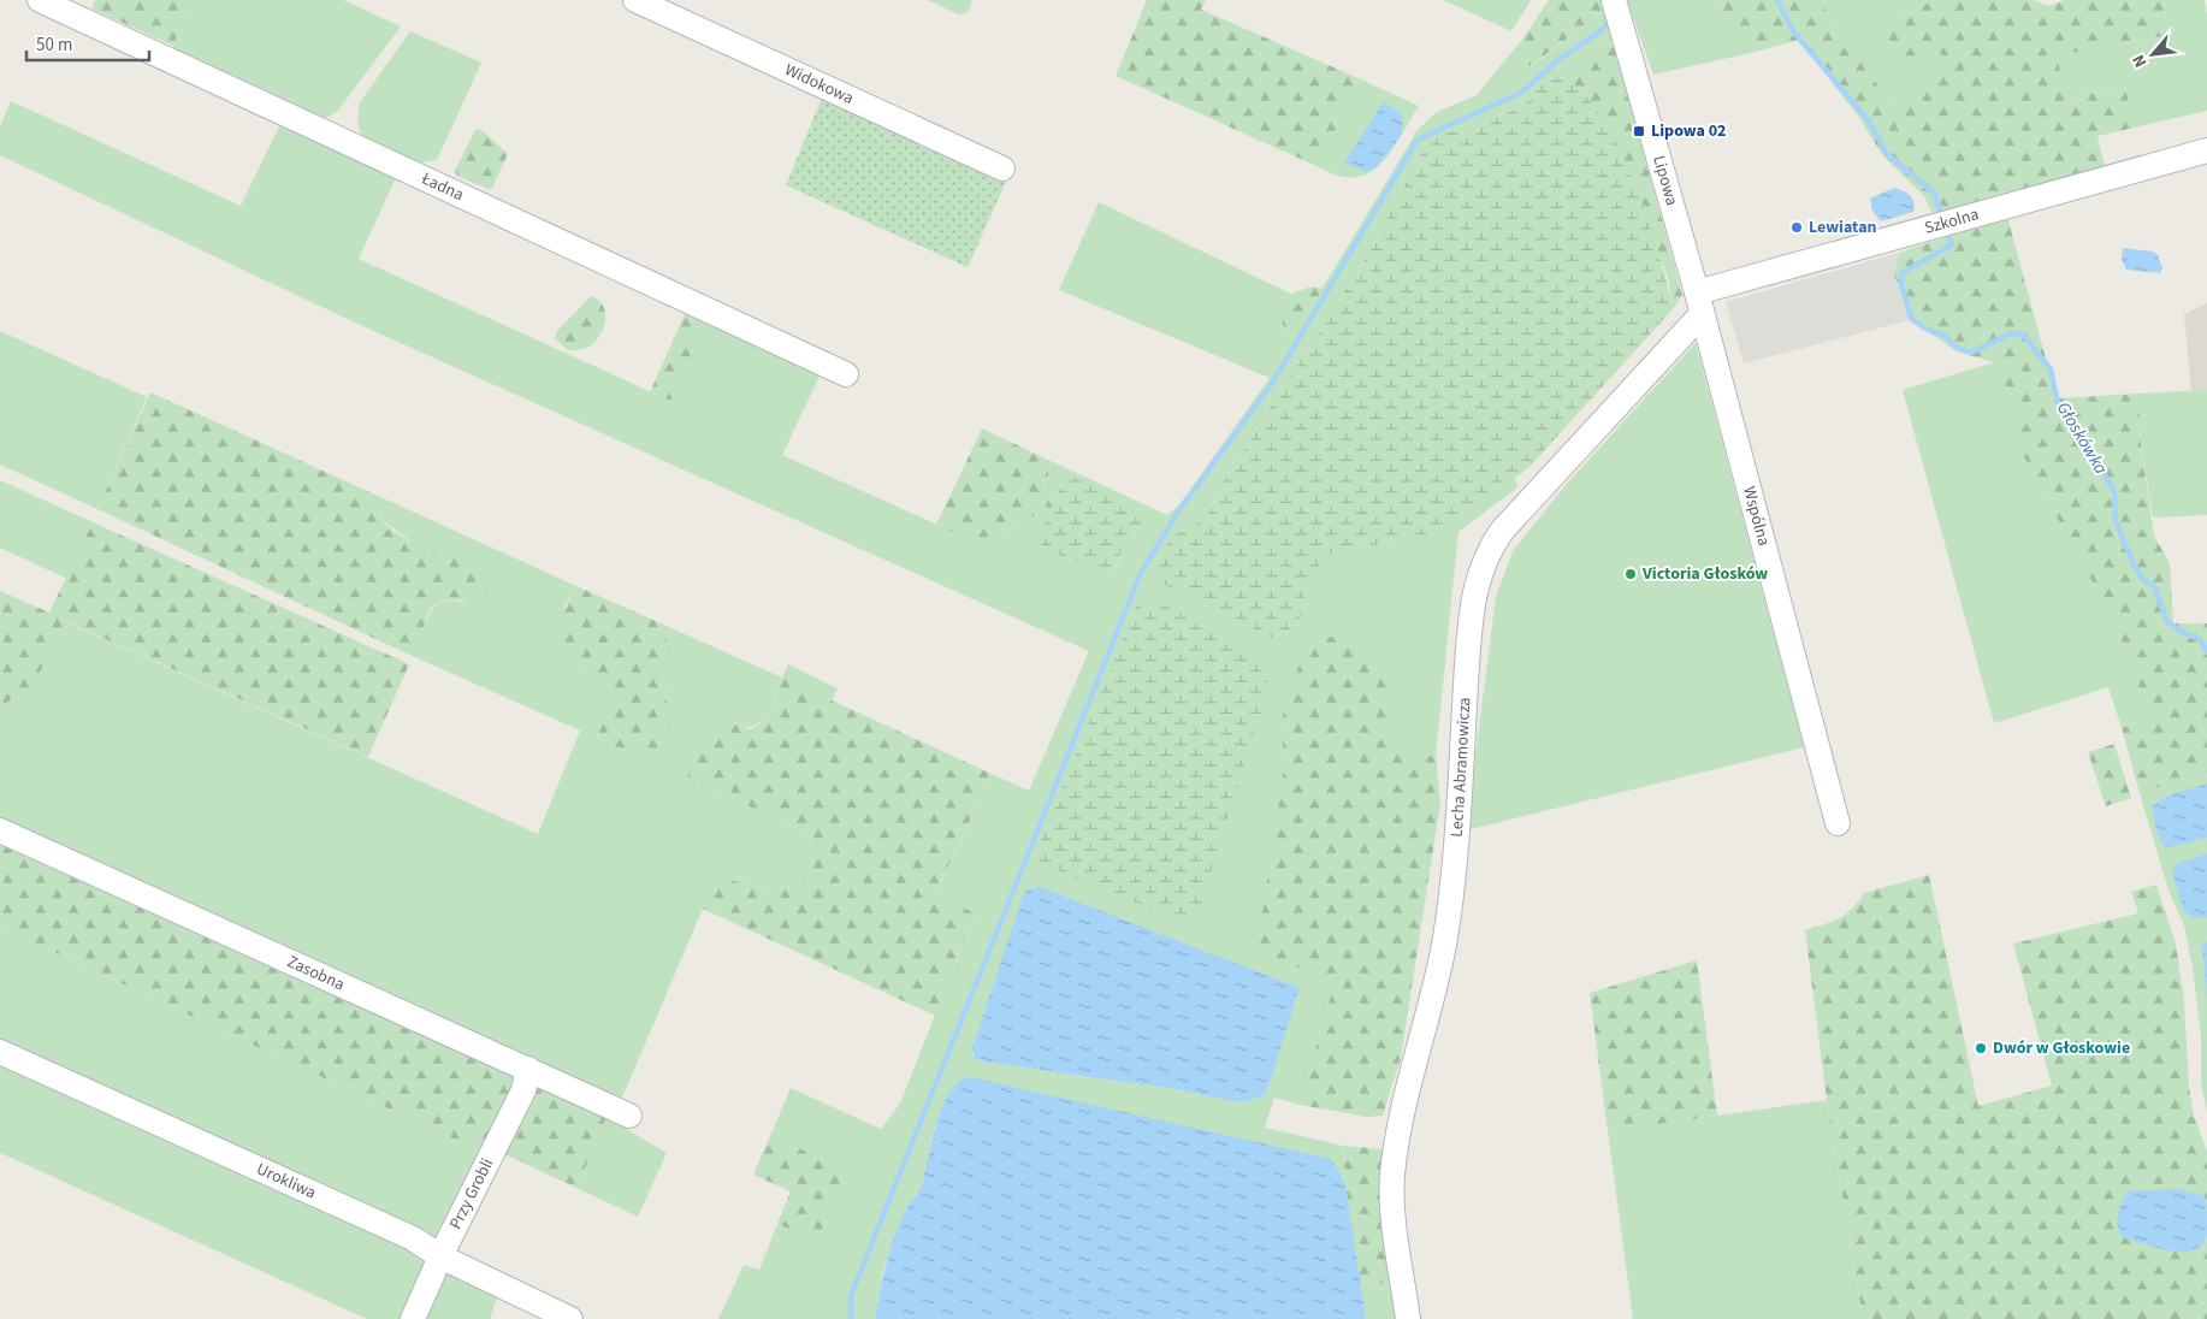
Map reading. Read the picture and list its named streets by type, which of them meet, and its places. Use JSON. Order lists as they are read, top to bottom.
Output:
{
  "streets": {
    "street": [
      "Widokowa",
      "Lipowa",
      "Ładna",
      "Szkolna",
      "Wspólna",
      "Lecha Abramowicza",
      "Zasobna",
      "Urokliwa",
      "Przy Grobli"
    ]
  },
  "crossings": [
    ["Lipowa", "Szkolna"],
    ["Lipowa", "Wspólna"],
    ["Lipowa", "Lecha Abramowicza"],
    ["Szkolna", "Wspólna"],
    ["Szkolna", "Lecha Abramowicza"],
    ["Wspólna", "Lecha Abramowicza"],
    ["Zasobna", "Przy Grobli"],
    ["Urokliwa", "Przy Grobli"]
  ],
  "water": ["Głoskówka"],
  "places": {
    "transit": ["Lipowa 02"],
    "other": ["Lewiatan", "Victoria Głosków", "Dwór w Głoskowie"]
  },
  "scale_bar": "50 m",
  "north": "bottom left"
}
